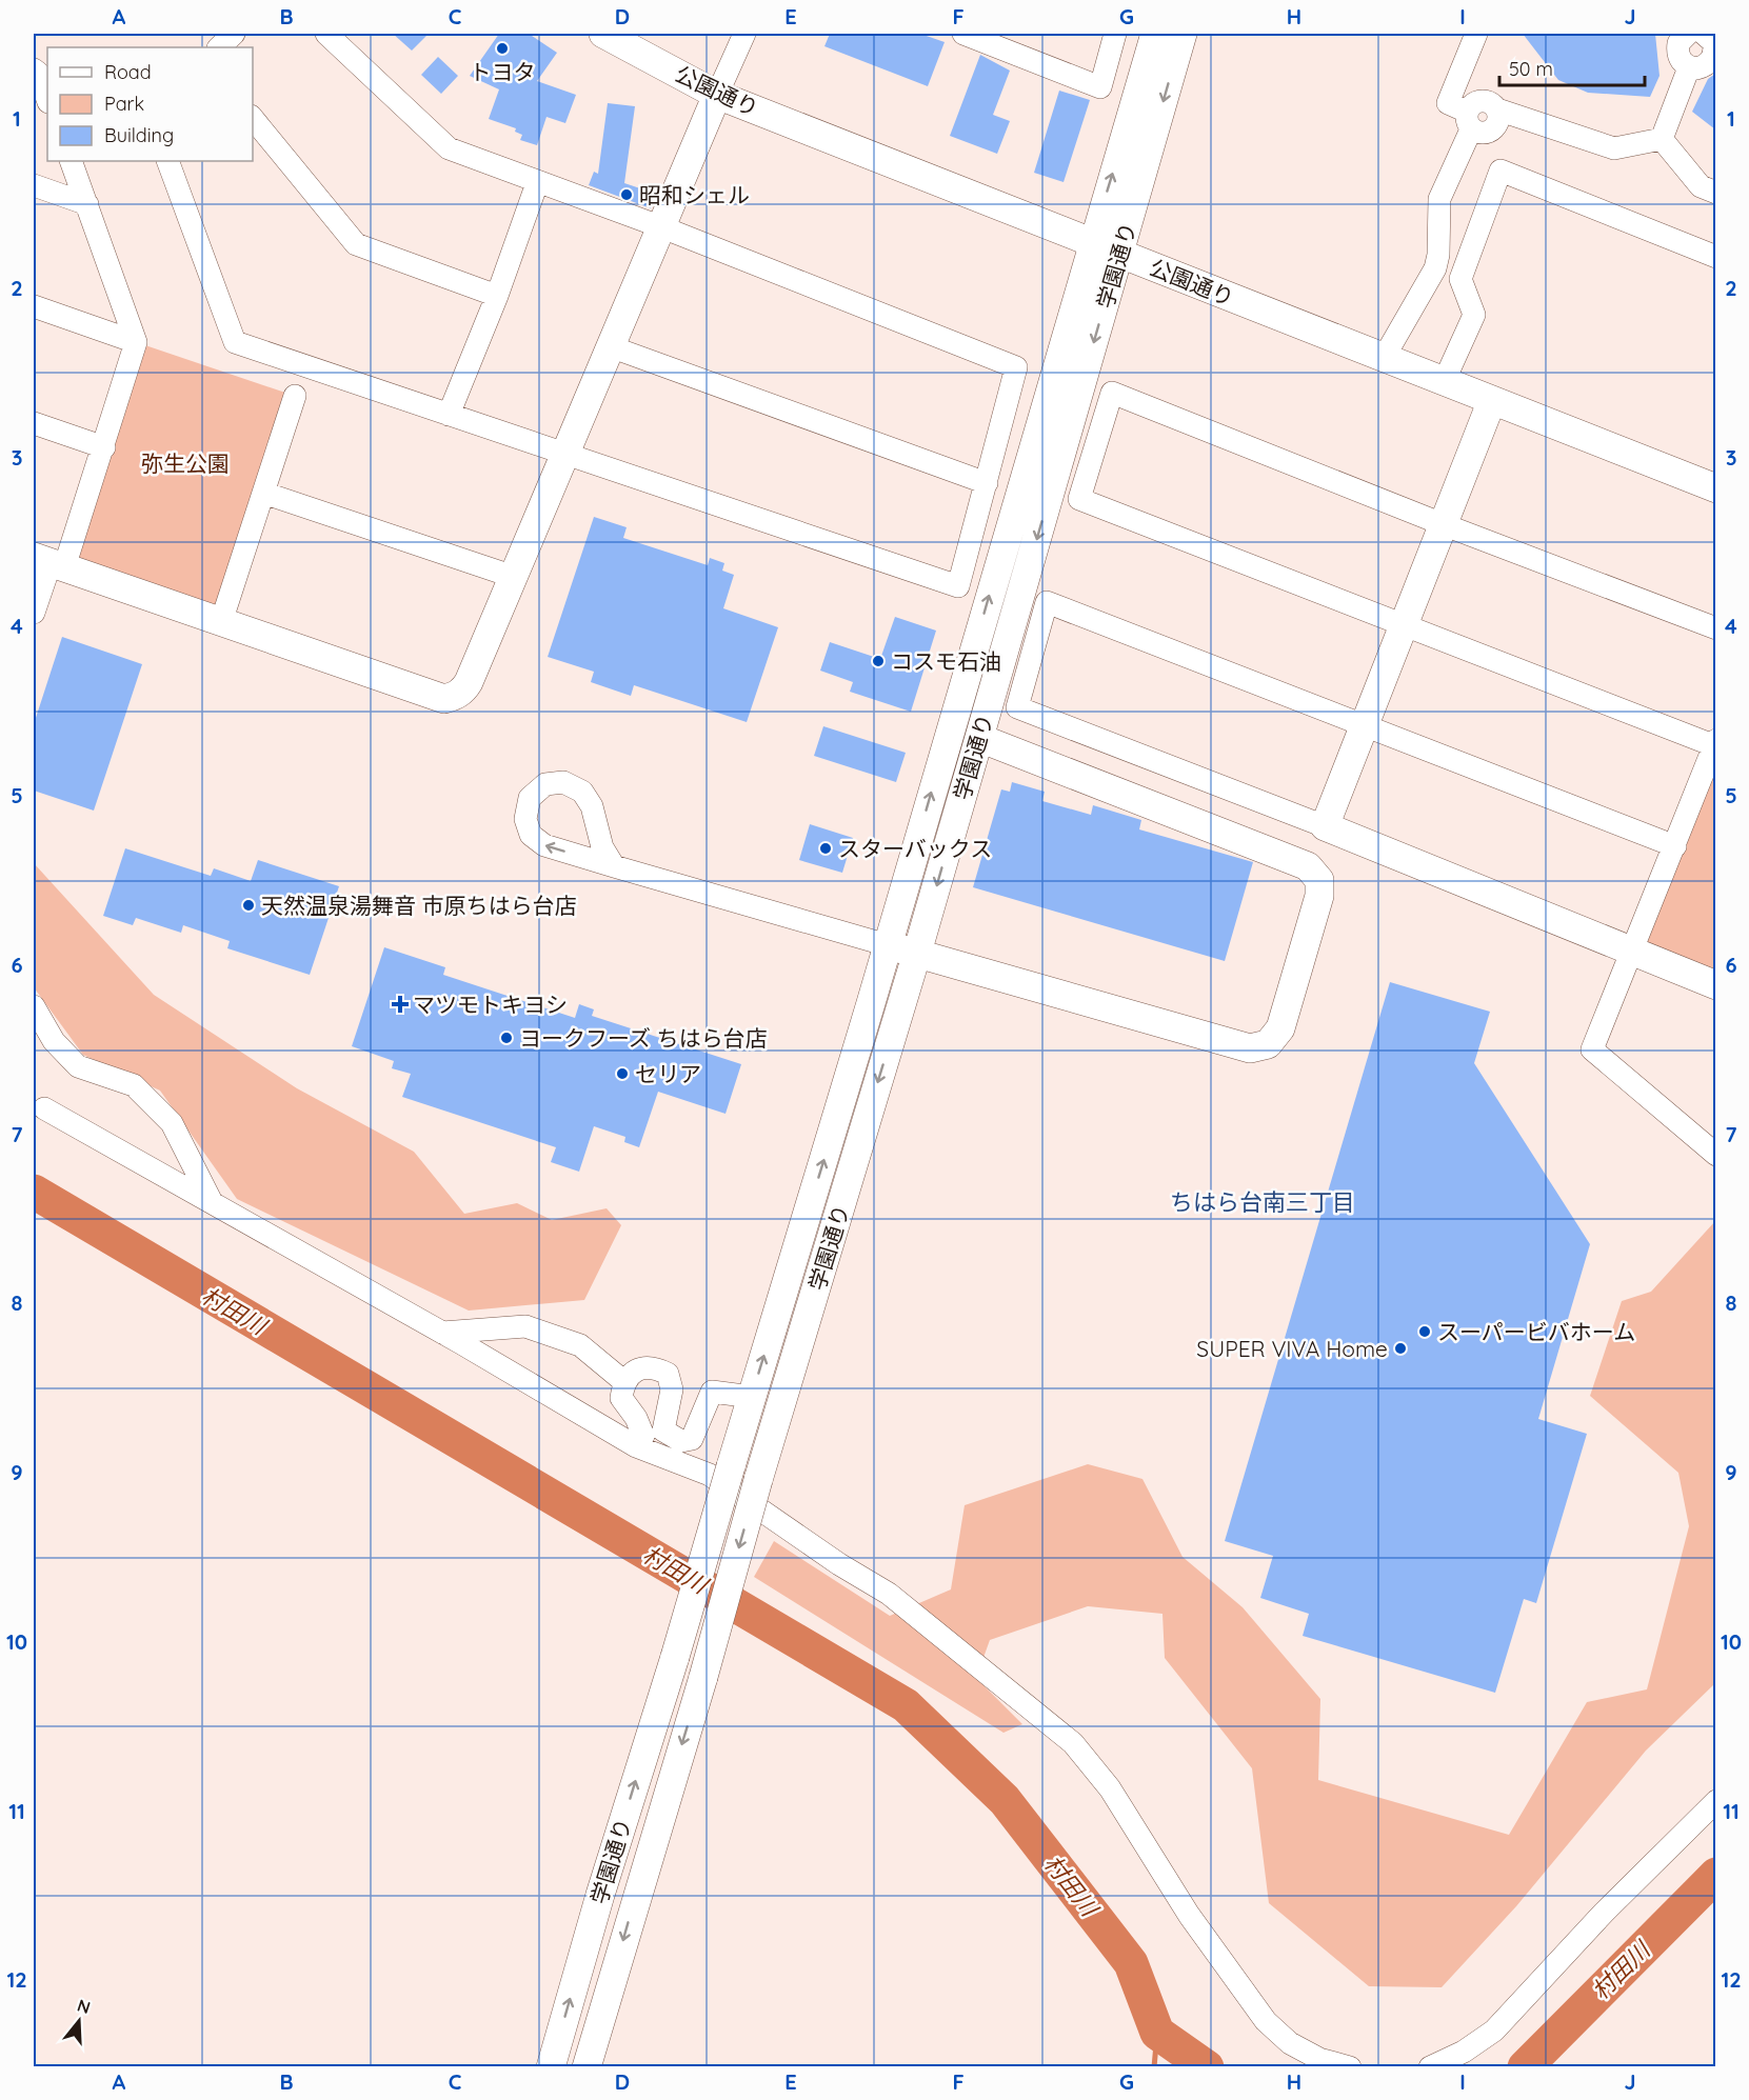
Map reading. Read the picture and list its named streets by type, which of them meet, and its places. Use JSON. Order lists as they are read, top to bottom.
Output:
{
  "streets": {
    "street": ["公園通り", "学園通り"]
  },
  "crossings": [
    ["公園通り", "学園通り"]
  ],
  "districts": ["ちはら台南三丁目"],
  "water": ["村田川"],
  "parks": ["弥生公園"],
  "places": {
    "other": [
      "トヨタ",
      "昭和シェル",
      "コスモ石油",
      "スターバックス",
      "天然温泉湯舞音 市原ちはら台店",
      "ヨークフーズ ちはら台店",
      "セリア",
      "スーパービバホーム",
      "SUPER VIVA Home"
    ],
    "health": ["マツモトキヨシ"]
  },
  "legend": ["Road", "Park", "Building"],
  "scale_bar": "50 m",
  "north": "top",
  "grid": {
    "columns": [
      "A",
      "B",
      "C",
      "D",
      "E",
      "F",
      "G",
      "H",
      "I",
      "J"
    ],
    "rows": [
      "1",
      "2",
      "3",
      "4",
      "5",
      "6",
      "7",
      "8",
      "9",
      "10",
      "11",
      "12"
    ]
  }
}
